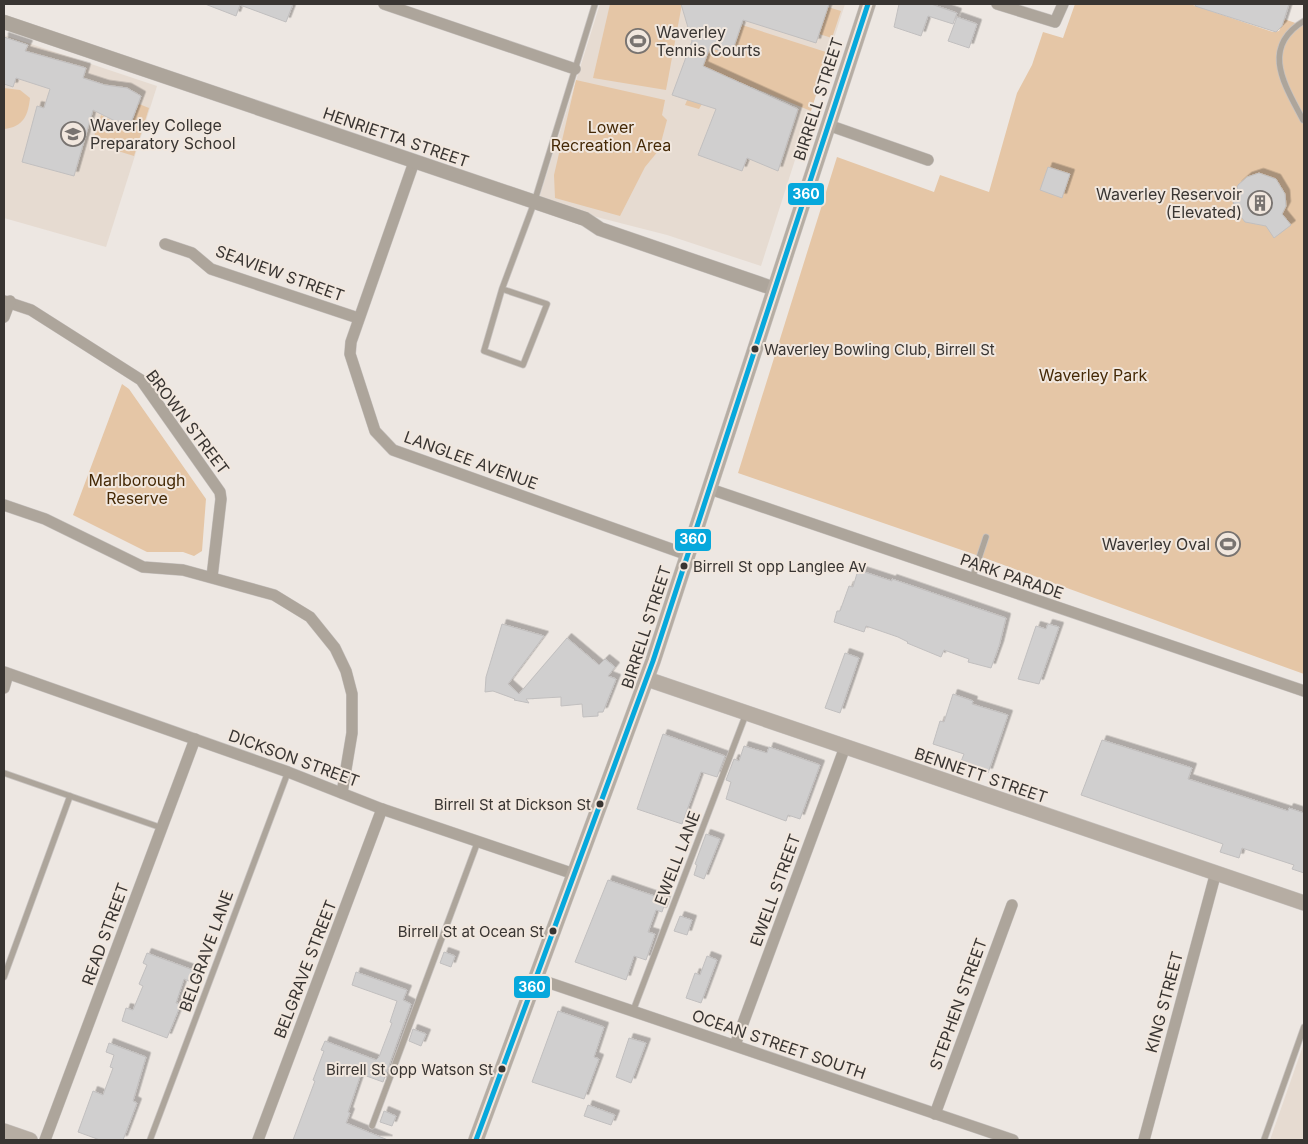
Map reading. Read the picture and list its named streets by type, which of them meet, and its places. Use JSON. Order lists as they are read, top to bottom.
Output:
{
  "streets": {
    "main road": ["BIRRELL STREET", "BENNETT STREET"],
    "street": [
      "HENRIETTA STREET",
      "SEAVIEW STREET",
      "BROWN STREET",
      "LANGLEE AVENUE",
      "PARK PARADE",
      "DICKSON STREET",
      "EWELL STREET",
      "READ STREET",
      "BELGRAVE STREET",
      "KING STREET",
      "STEPHEN STREET",
      "OCEAN STREET SOUTH"
    ],
    "lane": ["EWELL LANE", "BELGRAVE LANE"]
  },
  "crossings": [
    ["BIRRELL STREET", "HENRIETTA STREET"],
    ["BIRRELL STREET", "LANGLEE AVENUE"],
    ["BIRRELL STREET", "PARK PARADE"],
    ["BIRRELL STREET", "DICKSON STREET"],
    ["BIRRELL STREET", "BENNETT STREET"],
    ["BIRRELL STREET", "OCEAN STREET SOUTH"],
    ["HENRIETTA STREET", "LANGLEE AVENUE"],
    ["SEAVIEW STREET", "LANGLEE AVENUE"],
    ["DICKSON STREET", "READ STREET"],
    ["DICKSON STREET", "BELGRAVE LANE"],
    ["DICKSON STREET", "BELGRAVE STREET"],
    ["BENNETT STREET", "EWELL LANE"],
    ["BENNETT STREET", "EWELL STREET"],
    ["BENNETT STREET", "KING STREET"],
    ["EWELL LANE", "OCEAN STREET SOUTH"],
    ["EWELL STREET", "OCEAN STREET SOUTH"],
    ["STEPHEN STREET", "OCEAN STREET SOUTH"]
  ],
  "parks": ["Lower Recreation Area", "Waverley Park", "Marlborough Reserve"],
  "places": {
    "sports": ["Waverley Tennis Courts", "Waverley Oval"],
    "school or university": ["Waverley College Preparatory School"],
    "building": ["Waverley Reservoir (Elevated)"],
    "other": [
      "Waverley Bowling Club, Birrell St",
      "Birrell St opp Langlee Av",
      "Birrell St at Dickson St",
      "Birrell St at Ocean St",
      "Birrell St opp Watson St"
    ]
  },
  "lines": ["transit line 360"]
}
